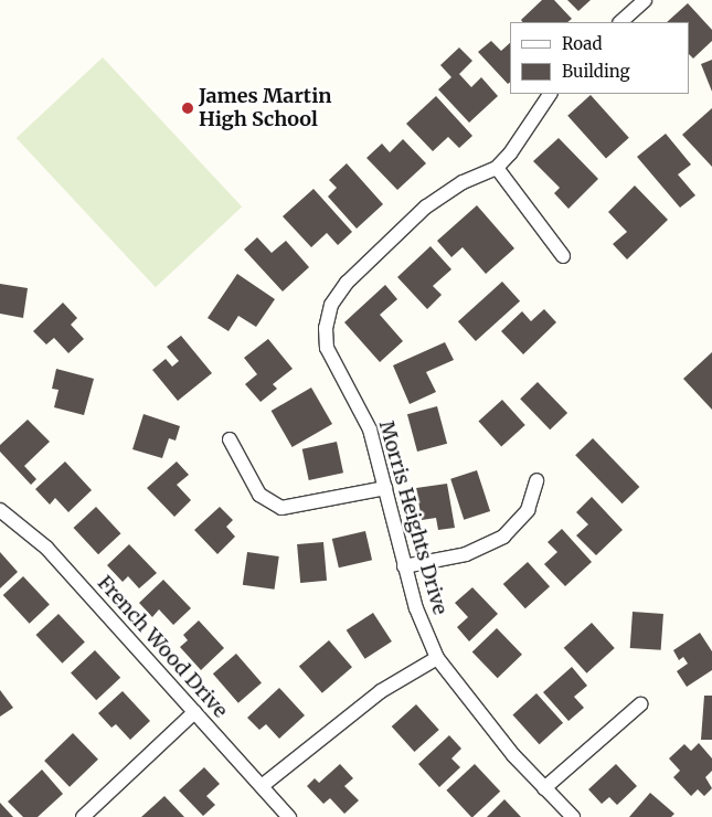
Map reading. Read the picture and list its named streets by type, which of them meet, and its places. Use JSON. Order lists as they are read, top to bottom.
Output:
{
  "streets": {
    "street": ["Morris Heights Drive", "French Wood Drive"]
  },
  "places": ["James Martin High School"],
  "legend": ["Road", "Building"]
}
